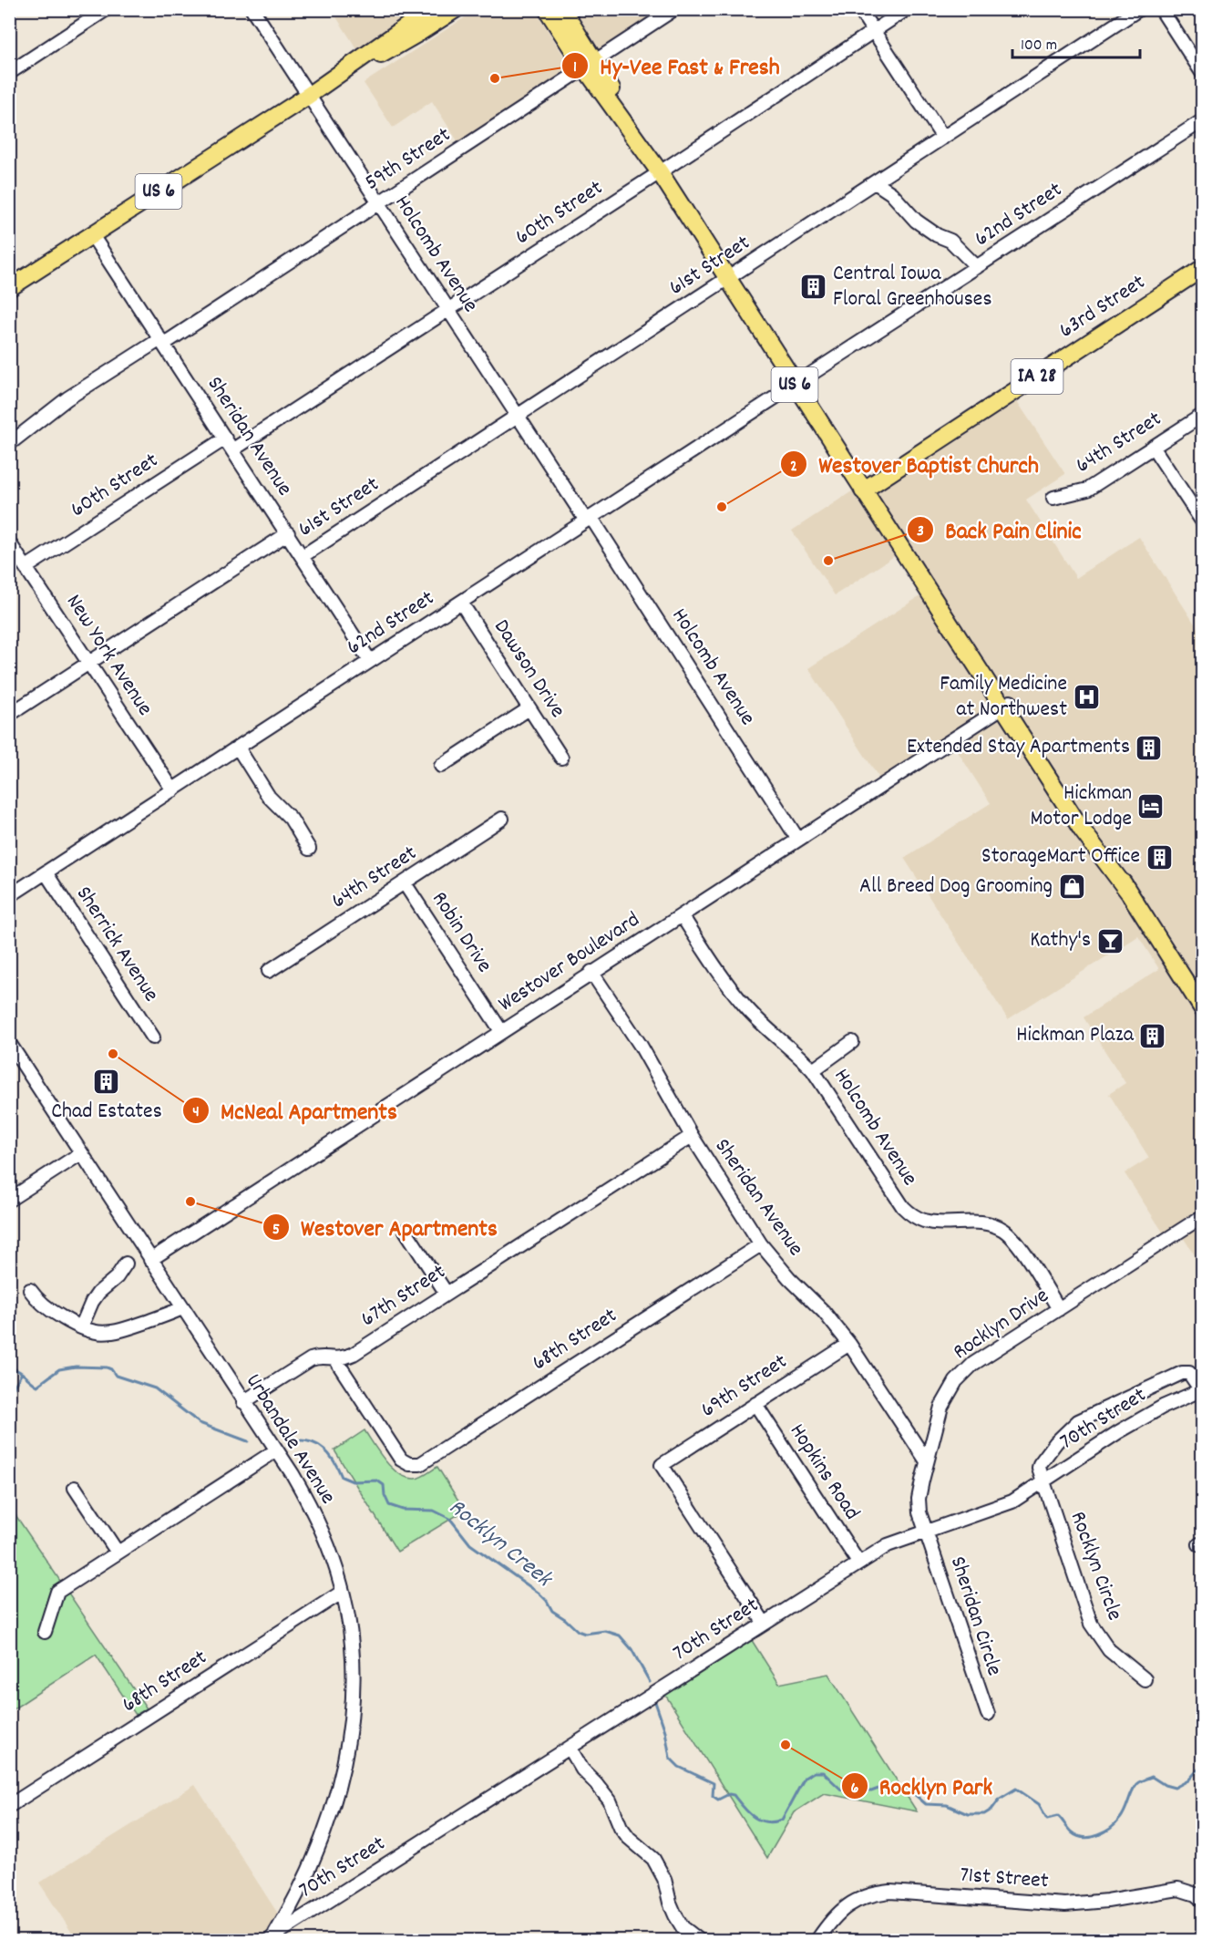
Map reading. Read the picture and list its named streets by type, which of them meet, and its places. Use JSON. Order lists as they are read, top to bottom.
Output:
{
  "streets": {
    "main road": ["US 6", "63rd Street", "IA 28"],
    "street": [
      "59th Street",
      "60th Street",
      "62nd Street",
      "Holcomb Avenue",
      "61st Street",
      "Sheridan Avenue",
      "64th Street",
      "New York Avenue",
      "Dawson Drive",
      "Robin Drive",
      "Sherrick Avenue",
      "Westover Boulevard",
      "67th Street",
      "Rocklyn Drive",
      "68th Street",
      "69th Street",
      "70th Street",
      "Urbandale Avenue",
      "Hopkins Road",
      "Rocklyn Circle",
      "Sheridan Circle",
      "71st Street"
    ]
  },
  "crossings": [
    ["59th Street", "US 6"],
    ["59th Street", "Holcomb Avenue"],
    ["59th Street", "Sheridan Avenue"],
    ["US 6", "60th Street"],
    ["US 6", "62nd Street"],
    ["US 6", "Holcomb Avenue"],
    ["US 6", "61st Street"],
    ["US 6", "63rd Street"],
    ["US 6", "Sheridan Avenue"],
    ["US 6", "Westover Boulevard"],
    ["60th Street", "Holcomb Avenue"],
    ["60th Street", "Sheridan Avenue"],
    ["60th Street", "New York Avenue"],
    ["62nd Street", "Holcomb Avenue"],
    ["62nd Street", "Sheridan Avenue"],
    ["62nd Street", "New York Avenue"],
    ["62nd Street", "Dawson Drive"],
    ["62nd Street", "Sherrick Avenue"],
    ["Holcomb Avenue", "61st Street"],
    ["Holcomb Avenue", "Westover Boulevard"],
    ["Holcomb Avenue", "Rocklyn Drive"],
    ["61st Street", "Sheridan Avenue"],
    ["61st Street", "New York Avenue"],
    ["Sheridan Avenue", "Westover Boulevard"],
    ["Sheridan Avenue", "67th Street"],
    ["Sheridan Avenue", "Rocklyn Drive"],
    ["Sheridan Avenue", "68th Street"],
    ["Sheridan Avenue", "69th Street"],
    ["64th Street", "Robin Drive"],
    ["Robin Drive", "Westover Boulevard"],
    ["Westover Boulevard", "Urbandale Avenue"],
    ["67th Street", "68th Street"],
    ["67th Street", "Urbandale Avenue"],
    ["Rocklyn Drive", "70th Street"],
    ["Rocklyn Drive", "Sheridan Circle"],
    ["68th Street", "Urbandale Avenue"],
    ["69th Street", "70th Street"],
    ["69th Street", "Hopkins Road"],
    ["70th Street", "Urbandale Avenue"],
    ["70th Street", "Hopkins Road"],
    ["70th Street", "Rocklyn Circle"],
    ["70th Street", "Sheridan Circle"]
  ],
  "water": ["Rocklyn Creek"],
  "places": {
    "other": [
      "Hy-Vee Fast & Fresh",
      "Westover Baptist Church",
      "Back Pain Clinic",
      "McNeal Apartments",
      "Westover Apartments",
      "Rocklyn Park"
    ],
    "building": [
      "Central Iowa Floral Greenhouses",
      "Extended Stay Apartments",
      "StorageMart Office",
      "Hickman Plaza",
      "Chad Estates"
    ],
    "hospital": ["Family Medicine at Northwest"],
    "hotel": ["Hickman Motor Lodge"],
    "shop": ["All Breed Dog Grooming"],
    "bar": ["Kathy's"]
  },
  "scale_bar": "100 m"
}
